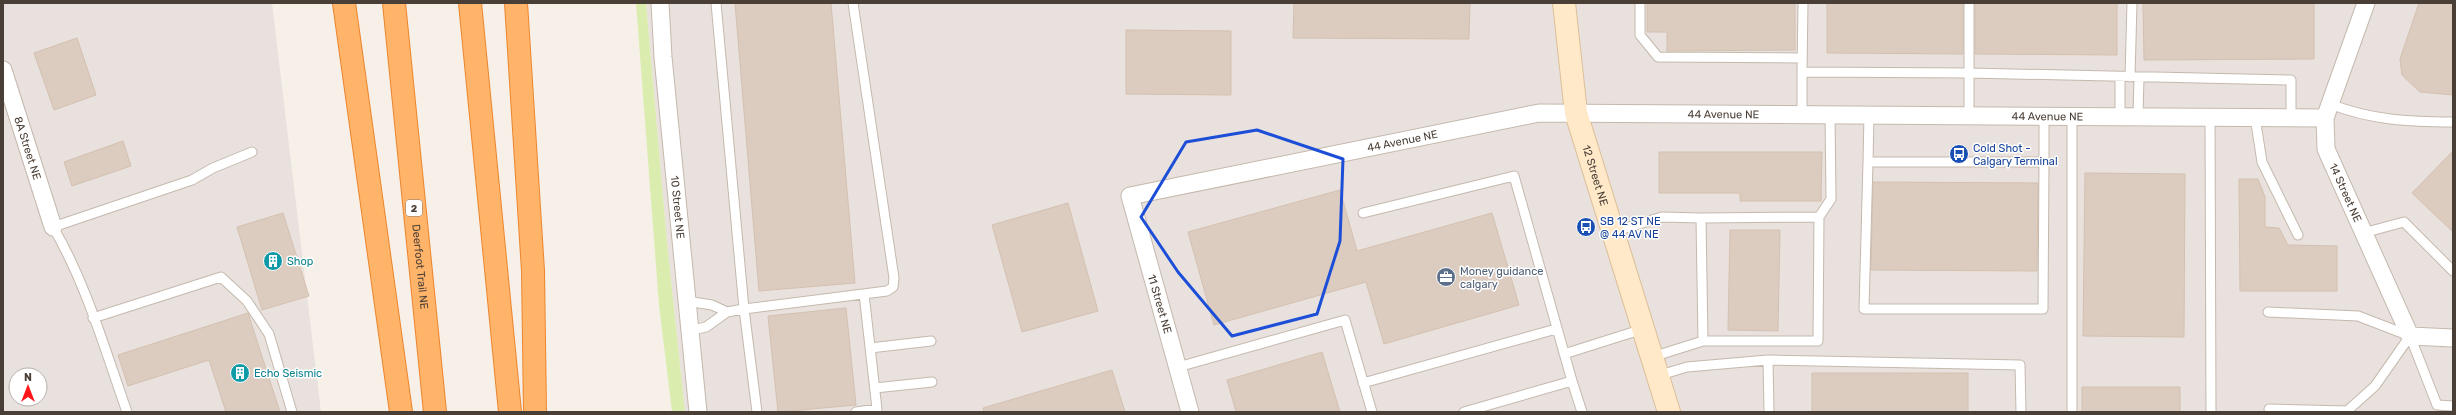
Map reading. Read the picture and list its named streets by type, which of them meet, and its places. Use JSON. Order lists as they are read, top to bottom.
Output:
{
  "streets": {
    "highway": ["2", "Deerfoot Trail NE"],
    "street": [
      "44 Avenue NE",
      "8A Street NE",
      "12 Street NE",
      "14 Street NE",
      "10 Street NE",
      "11 Street NE"
    ]
  },
  "crossings": [
    ["44 Avenue NE", "12 Street NE"],
    ["44 Avenue NE", "14 Street NE"],
    ["44 Avenue NE", "11 Street NE"]
  ],
  "places": {
    "bus stop": ["Cold Shot - Calgary Terminal", "SB 12 ST NE @ 44 AV NE"],
    "building": ["Shop", "Echo Seismic"],
    "office": ["Money guidance calgary"]
  },
  "north": "top"
}
